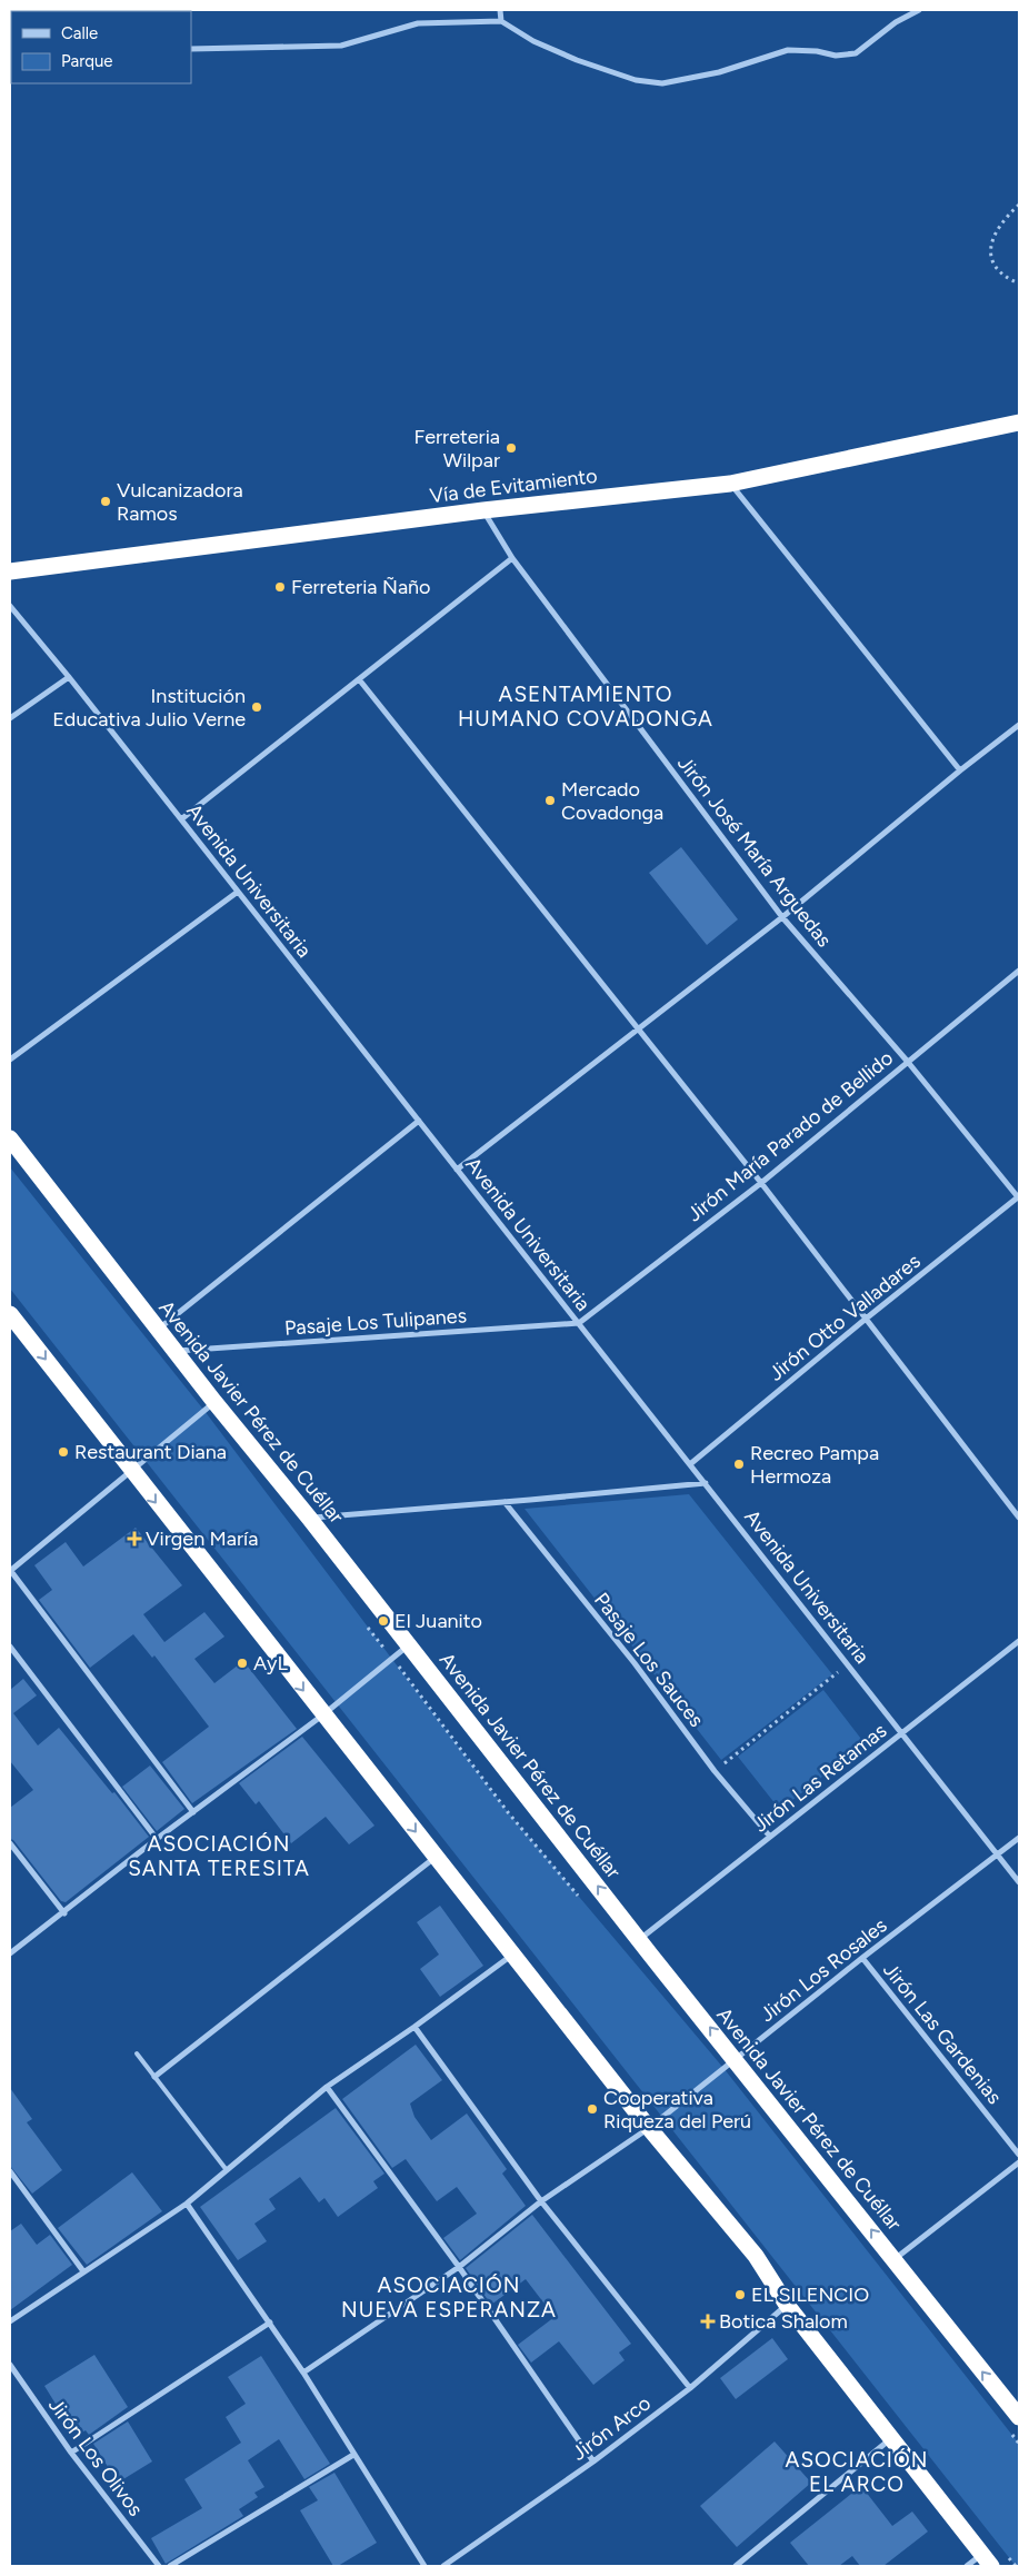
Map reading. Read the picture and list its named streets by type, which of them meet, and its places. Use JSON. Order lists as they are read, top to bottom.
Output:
{
  "streets": {
    "highway": ["Vía de Evitamiento", "Avenida Javier Pérez de Cuéllar"],
    "street": [
      "Jirón José María Arguedas",
      "Avenida Universitaria",
      "Jirón María Parado de Bellido",
      "Jirón Otto Valladares",
      "Pasaje Los Tulipanes",
      "Pasaje Los Sauces",
      "Jirón Las Retamas",
      "Jirón Los Rosales",
      "Jirón Las Gardenias",
      "Jirón Arco",
      "Jirón Los Olivos"
    ]
  },
  "crossings": [
    ["Vía de Evitamiento", "Jirón José María Arguedas"],
    ["Jirón José María Arguedas", "Jirón María Parado de Bellido"],
    ["Jirón José María Arguedas", "Jirón Otto Valladares"],
    ["Avenida Universitaria", "Jirón María Parado de Bellido"],
    ["Avenida Universitaria", "Jirón Otto Valladares"],
    ["Avenida Universitaria", "Pasaje Los Tulipanes"],
    ["Avenida Universitaria", "Jirón Las Retamas"],
    ["Avenida Universitaria", "Jirón Los Rosales"],
    ["Jirón María Parado de Bellido", "Pasaje Los Tulipanes"],
    ["Pasaje Los Tulipanes", "Avenida Javier Pérez de Cuéllar"],
    ["Avenida Javier Pérez de Cuéllar", "Jirón Las Retamas"],
    ["Avenida Javier Pérez de Cuéllar", "Jirón Los Rosales"],
    ["Pasaje Los Sauces", "Jirón Las Retamas"],
    ["Jirón Los Rosales", "Jirón Las Gardenias"]
  ],
  "districts": [
    "ASENTAMIENTO HUMANO COVADONGA",
    "ASOCIACIÓN SANTA TERESITA",
    "ASOCIACIÓN NUEVA ESPERANZA",
    "ASOCIACIÓN EL ARCO"
  ],
  "places": {
    "other": [
      "Ferreteria Wilpar",
      "Vulcanizadora Ramos",
      "Ferreteria Ñaño",
      "Institución Educativa Julio Verne",
      "Mercado Covadonga",
      "Restaurant Diana",
      "Recreo Pampa Hermoza",
      "El Juanito",
      "AyL",
      "Cooperativa Riqueza del Perú",
      "EL SILENCIO"
    ],
    "health": ["Virgen María", "Botica Shalom"]
  },
  "legend": ["Calle", "Parque"]
}
